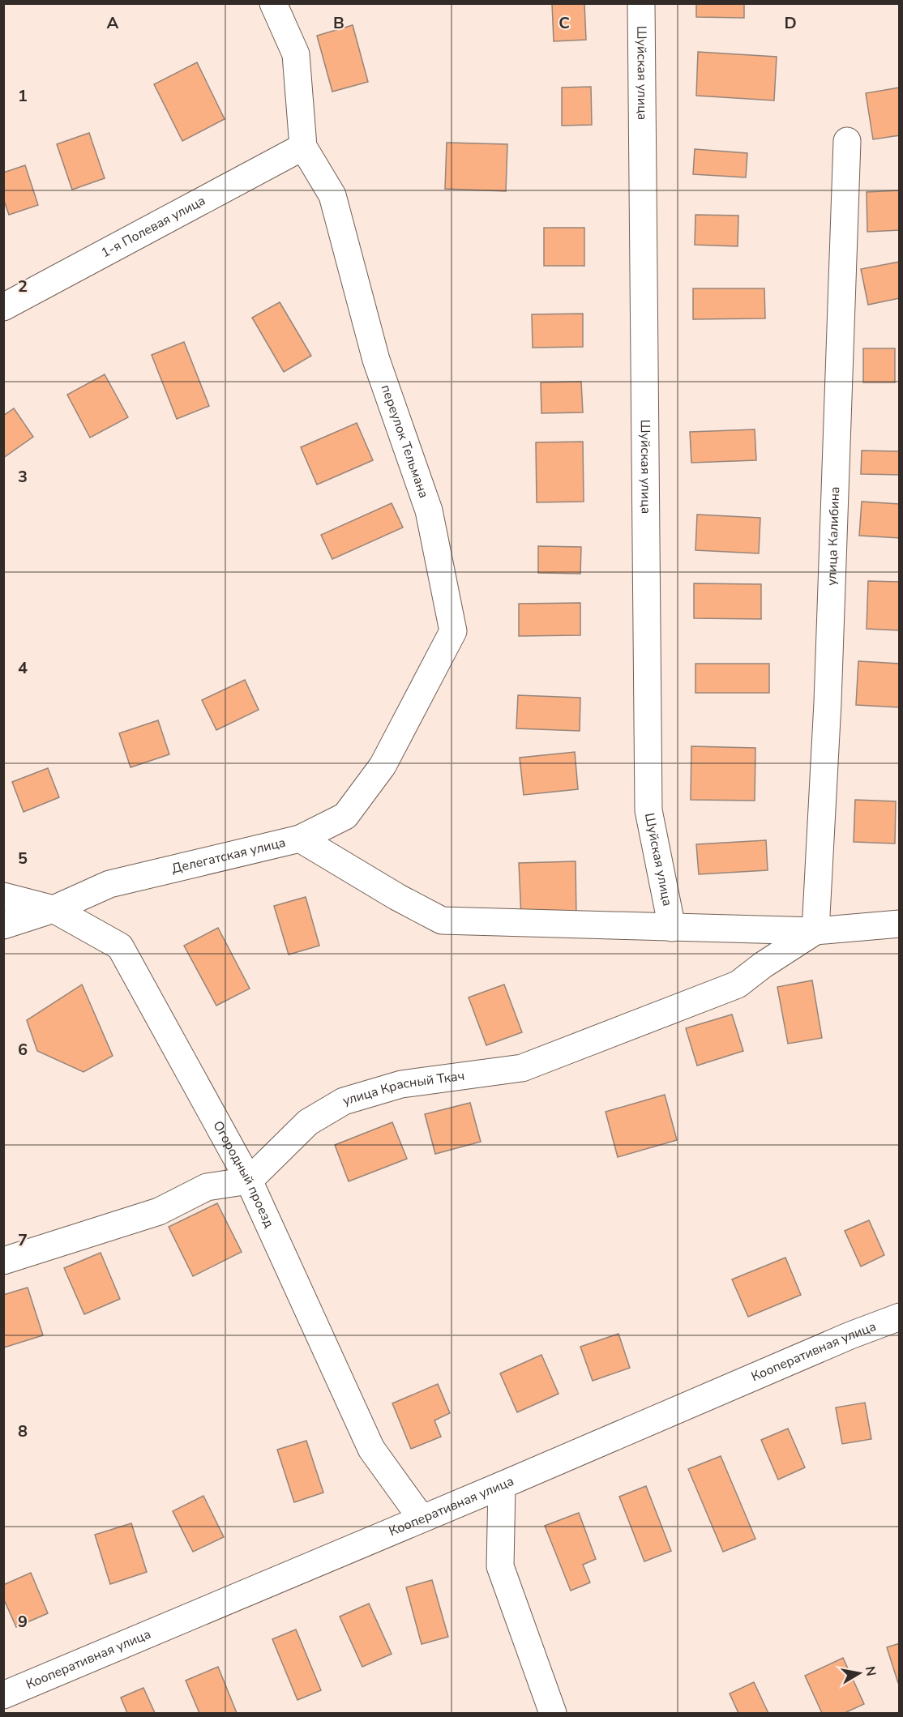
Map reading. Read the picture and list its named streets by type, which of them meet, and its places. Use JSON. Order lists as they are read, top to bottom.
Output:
{
  "streets": {
    "street": [
      "Шуйская улица",
      "1-я Полевая улица",
      "переулок Тельмана",
      "улица Калибина",
      "Делегатская улица",
      "улица Красный Ткач",
      "Огородный проезд",
      "Кооперативная улица"
    ]
  },
  "crossings": [
    ["Шуйская улица", "улица Красный Ткач"],
    ["1-я Полевая улица", "переулок Тельмана"],
    ["переулок Тельмана", "Делегатская улица"],
    ["улица Калибина", "улица Красный Ткач"],
    ["Делегатская улица", "улица Красный Ткач"],
    ["Делегатская улица", "Огородный проезд"],
    ["улица Красный Ткач", "Огородный проезд"],
    ["Огородный проезд", "Кооперативная улица"]
  ],
  "north": "right",
  "grid": {
    "columns": [
      "A",
      "B",
      "C",
      "D"
    ],
    "rows": [
      "1",
      "2",
      "3",
      "4",
      "5",
      "6",
      "7",
      "8",
      "9"
    ]
  }
}
